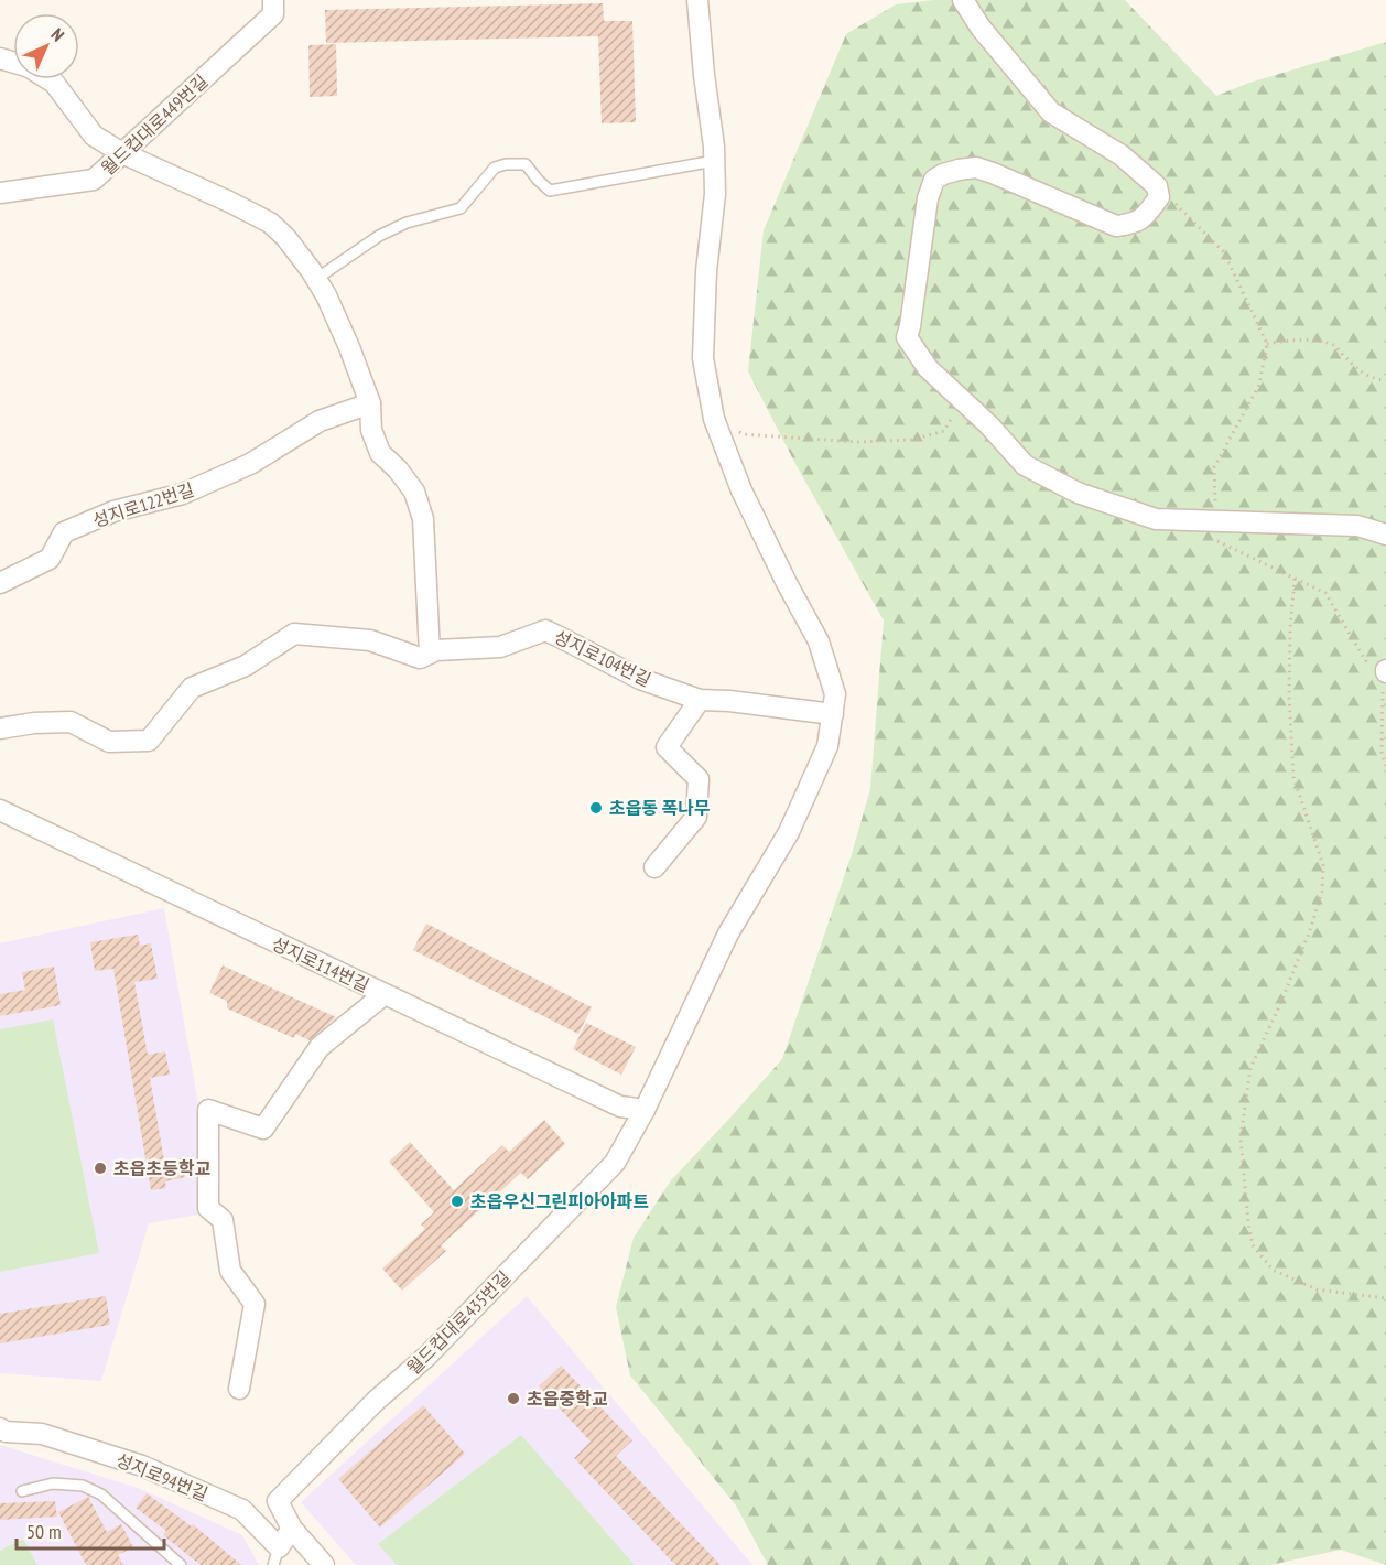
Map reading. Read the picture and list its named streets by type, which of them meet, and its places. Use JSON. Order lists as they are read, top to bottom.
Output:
{
  "streets": {
    "street": [
      "월드컵대로449번길",
      "성지로122번길",
      "성지로104번길",
      "성지로114번길",
      "월드컵대로435번길",
      "성지로94번길"
    ]
  },
  "crossings": [
    ["성지로114번길", "월드컵대로435번길"],
    ["월드컵대로435번길", "성지로94번길"]
  ],
  "places": [
    "초읍동 폭나무",
    "초읍초등학교",
    "초읍우신그린피아아파트",
    "초읍중학교"
  ],
  "scale_bar": "50 m",
  "north": "top right"
}
